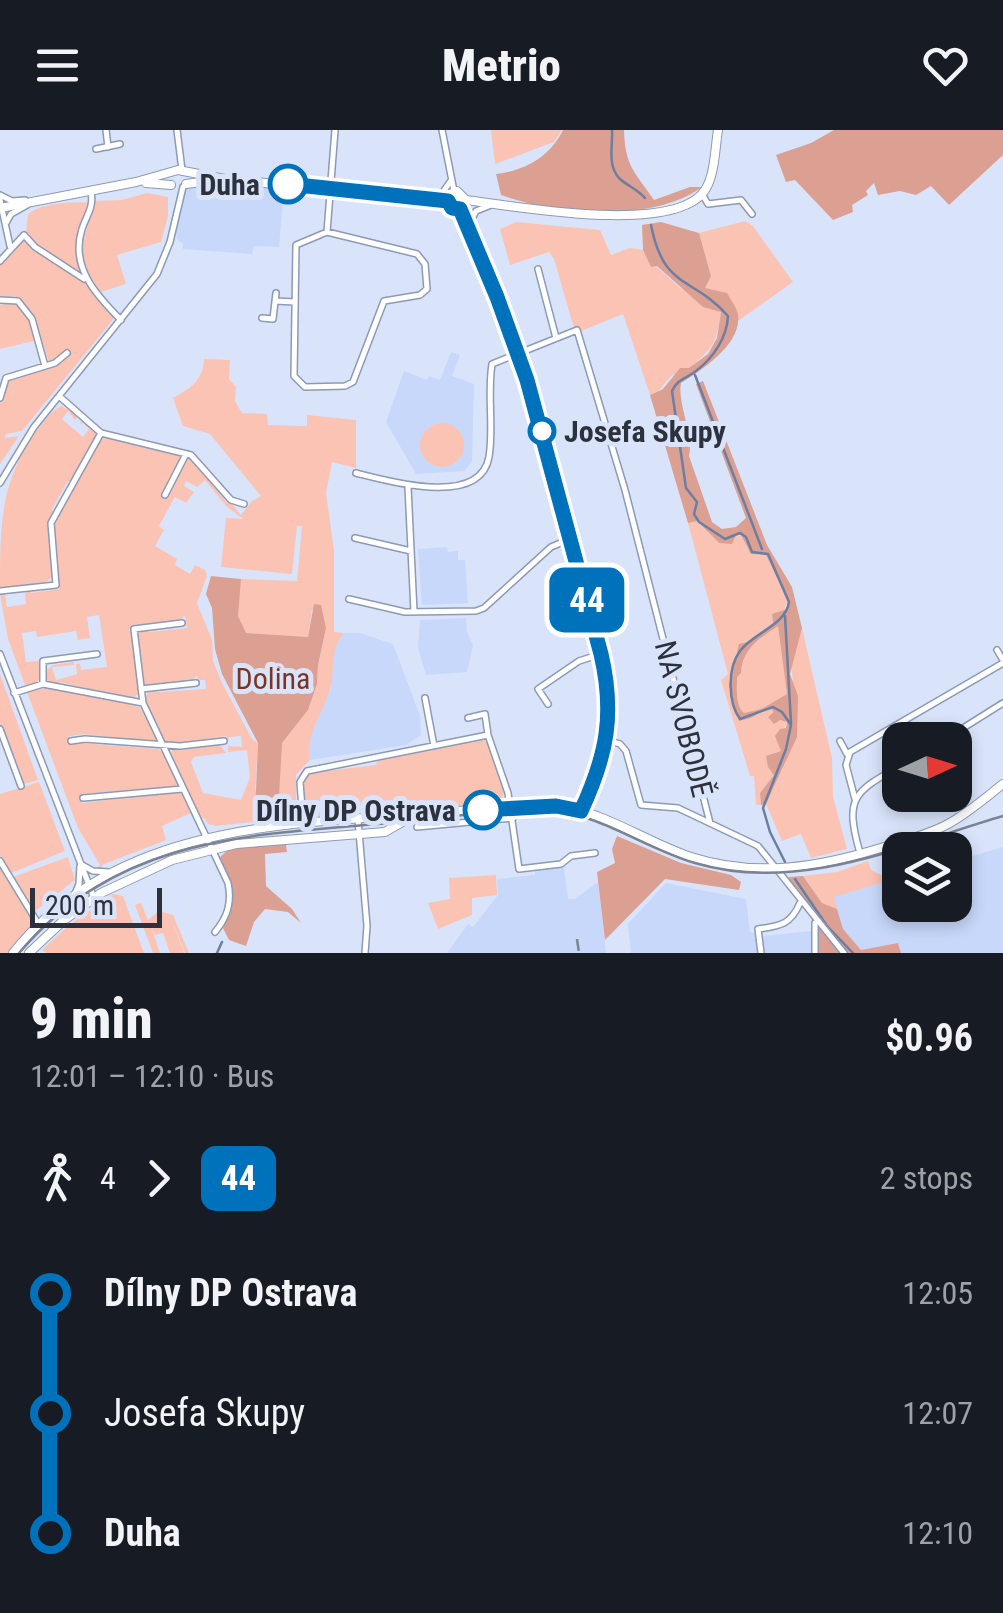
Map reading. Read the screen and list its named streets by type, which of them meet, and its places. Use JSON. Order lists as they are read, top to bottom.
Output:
{
  "streets": {
    "street": ["NA SVOBODĚ"]
  },
  "parks": ["Dolina"],
  "places": ["Duha", "Josefa Skupy", "Dílny DP Ostrava"],
  "lines": ["bus line 44"],
  "scale_bar": "200 m",
  "north": "right",
  "page": {
    "header": "Metrio",
    "on_map": "44",
    "scale": "200 m",
    "heading": ["9 min", "12:01 – 12:10 · Bus", "$0.96"],
    "legs": ["4", "44", "2 stops"],
    "list": [
      {
        "name": "Dílny DP Ostrava",
        "value": "12:05"
      },
      {
        "name": "Josefa Skupy",
        "value": "12:07"
      },
      {
        "name": "Duha",
        "value": "12:10"
      }
    ]
  }
}
